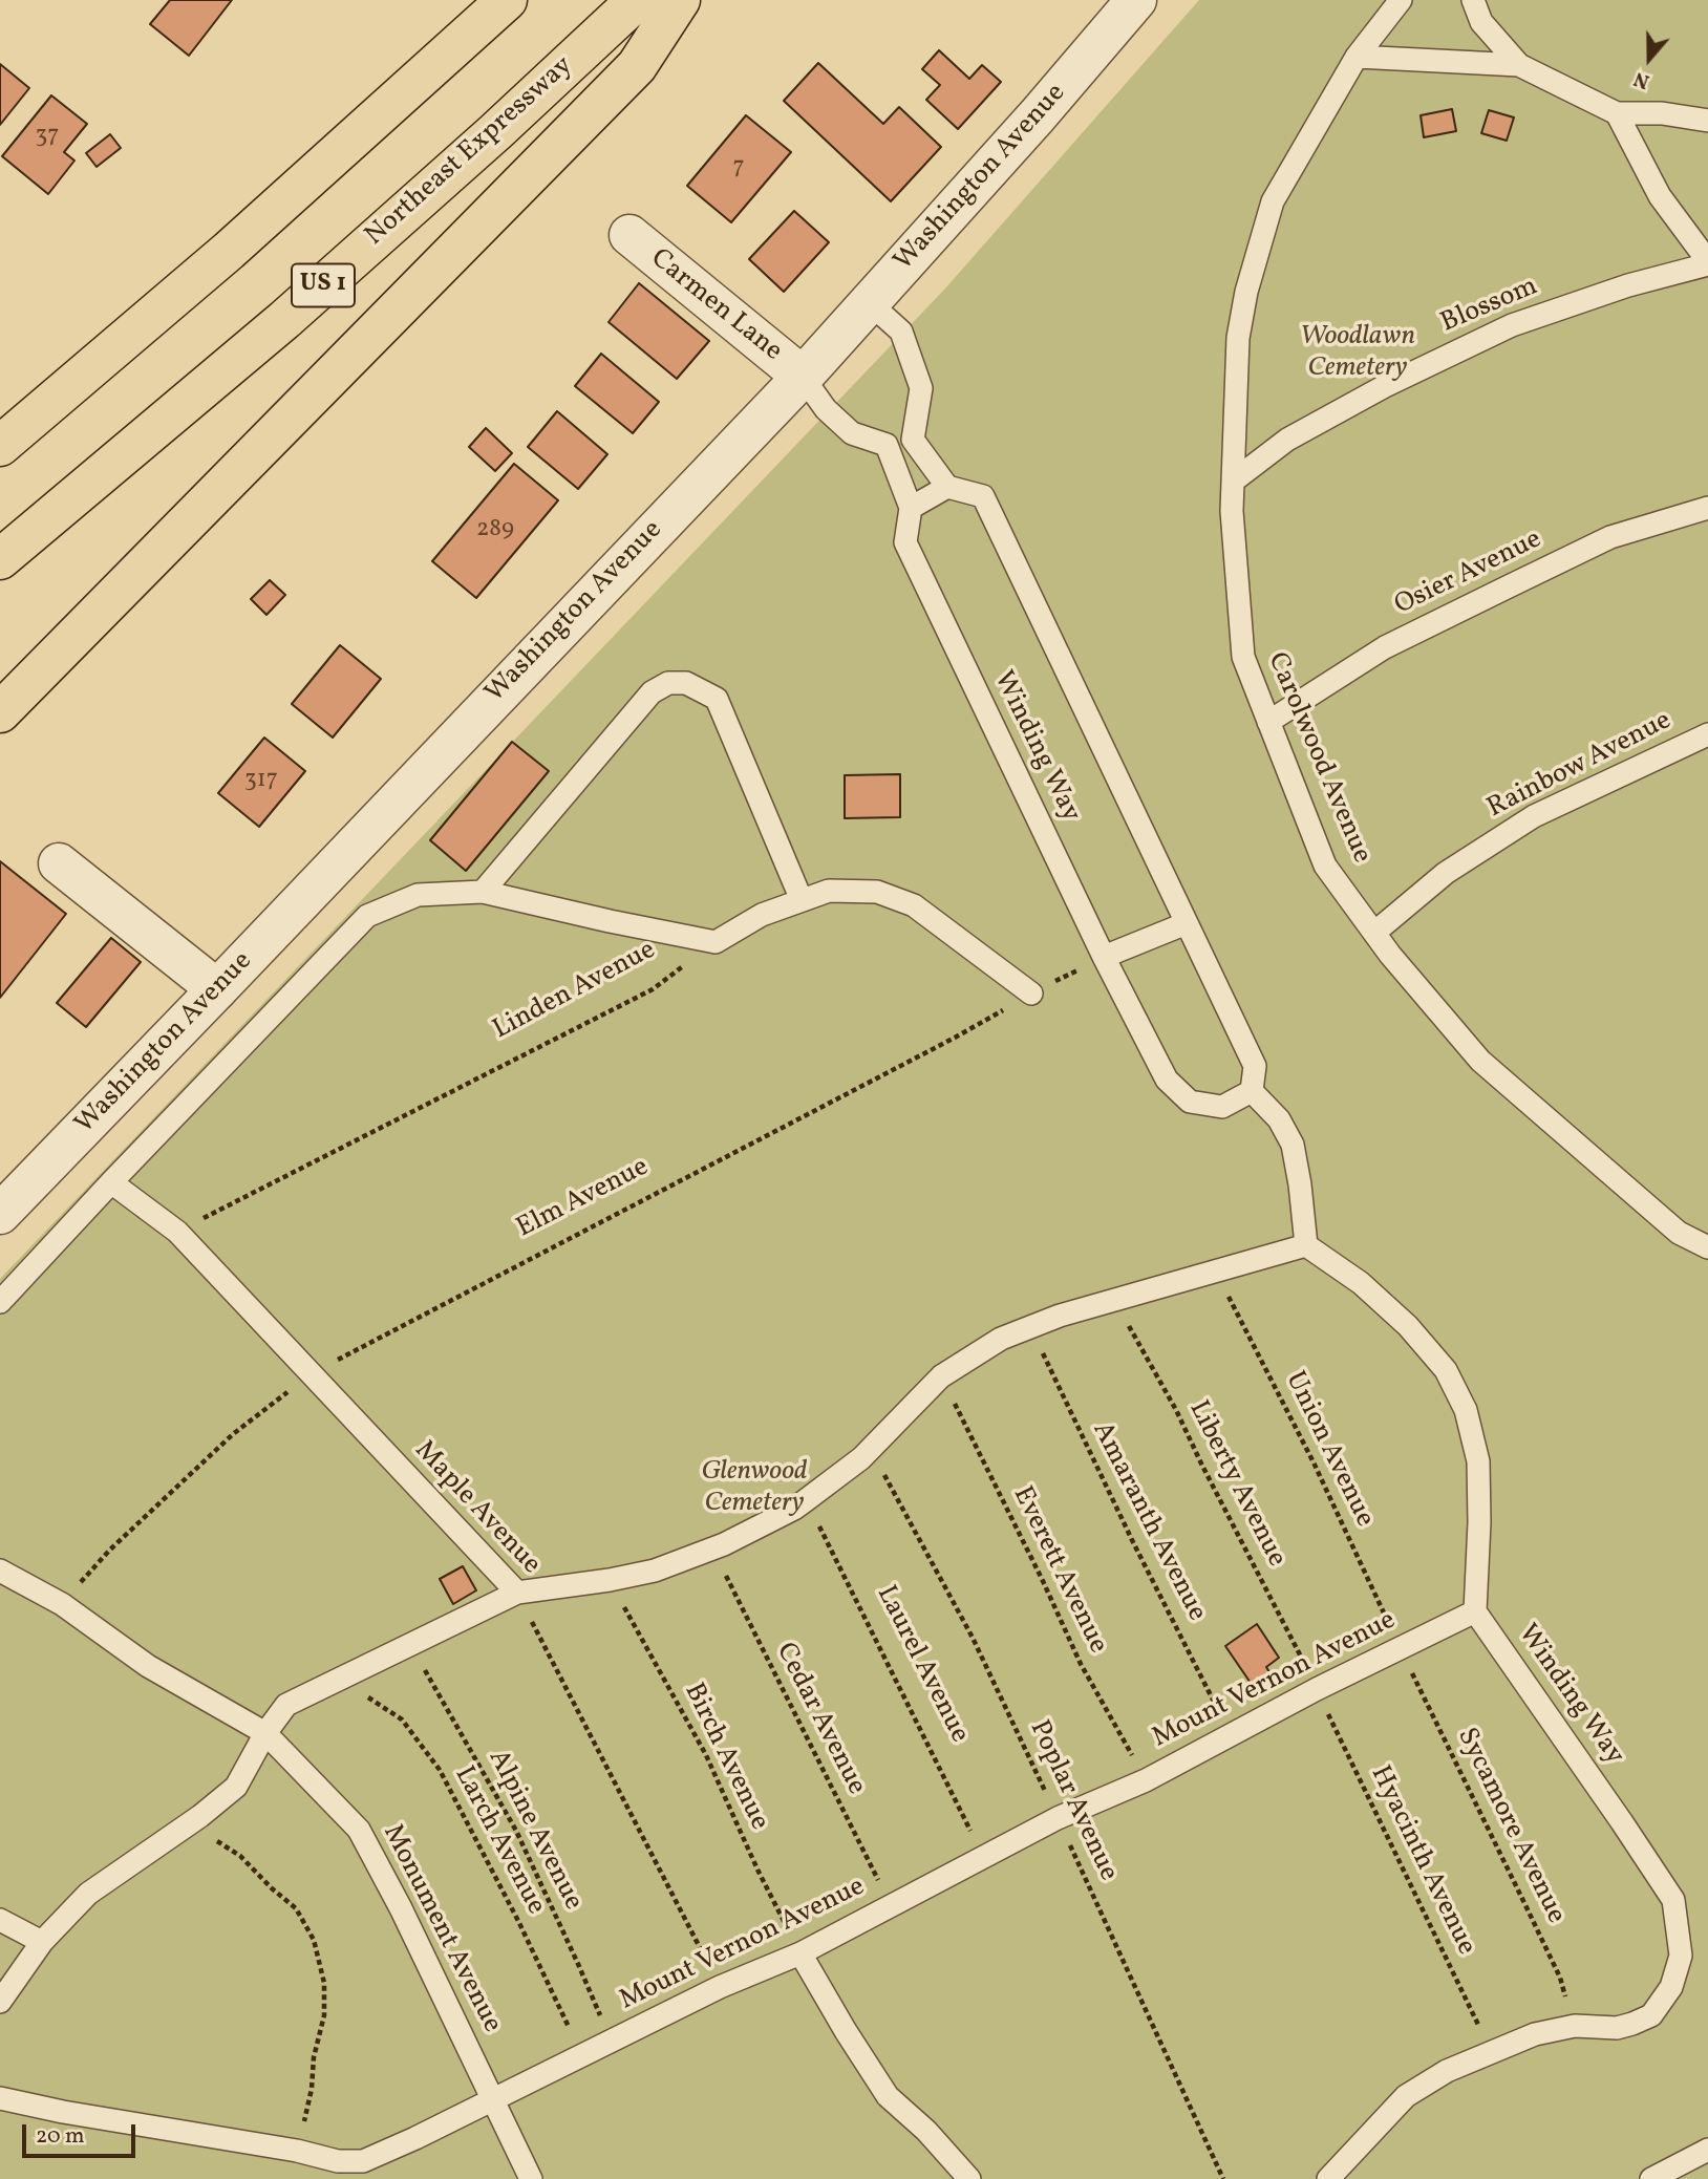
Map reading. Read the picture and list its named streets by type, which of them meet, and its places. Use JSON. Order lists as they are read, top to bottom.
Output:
{
  "streets": {
    "highway": ["Northeast Expressway", "US 1"],
    "street": ["Washington Avenue", "Carmen Lane"],
    "lane": [
      "Blossom",
      "Osier Avenue",
      "Winding Way",
      "Carolwood Avenue",
      "Rainbow Avenue",
      "Maple Avenue",
      "Mount Vernon Avenue",
      "Monument Avenue"
    ],
    "path": [
      "Linden Avenue",
      "Elm Avenue",
      "Union Avenue",
      "Liberty Avenue",
      "Amaranth Avenue",
      "Everett Avenue",
      "Laurel Avenue",
      "Cedar Avenue",
      "Birch Avenue",
      "Poplar Avenue",
      "Sycamore Avenue",
      "Alpine Avenue",
      "Larch Avenue",
      "Hyacinth Avenue"
    ]
  },
  "crossings": [
    ["Washington Avenue", "Carmen Lane"],
    ["Washington Avenue", "Winding Way"],
    ["Carmen Lane", "Winding Way"],
    ["Blossom", "Carolwood Avenue"],
    ["Osier Avenue", "Carolwood Avenue"],
    ["Winding Way", "Elm Avenue"],
    ["Winding Way", "Mount Vernon Avenue"],
    ["Winding Way", "Sycamore Avenue"],
    ["Winding Way", "Hyacinth Avenue"],
    ["Carolwood Avenue", "Rainbow Avenue"],
    ["Linden Avenue", "Maple Avenue"],
    ["Elm Avenue", "Maple Avenue"],
    ["Elm Avenue", "Monument Avenue"],
    ["Union Avenue", "Mount Vernon Avenue"],
    ["Union Avenue", "Sycamore Avenue"],
    ["Liberty Avenue", "Mount Vernon Avenue"],
    ["Liberty Avenue", "Hyacinth Avenue"],
    ["Maple Avenue", "Mount Vernon Avenue"],
    ["Amaranth Avenue", "Mount Vernon Avenue"],
    ["Everett Avenue", "Mount Vernon Avenue"],
    ["Laurel Avenue", "Mount Vernon Avenue"],
    ["Mount Vernon Avenue", "Cedar Avenue"],
    ["Mount Vernon Avenue", "Birch Avenue"],
    ["Mount Vernon Avenue", "Poplar Avenue"],
    ["Mount Vernon Avenue", "Sycamore Avenue"],
    ["Mount Vernon Avenue", "Alpine Avenue"],
    ["Mount Vernon Avenue", "Larch Avenue"],
    ["Mount Vernon Avenue", "Hyacinth Avenue"],
    ["Mount Vernon Avenue", "Monument Avenue"]
  ],
  "parks": ["Woodlawn Cemetery", "Glenwood Cemetery"],
  "house_numbers": [
    "37",
    "7",
    "289",
    "317"
  ],
  "scale_bar": "20 m",
  "north": "bottom"
}
